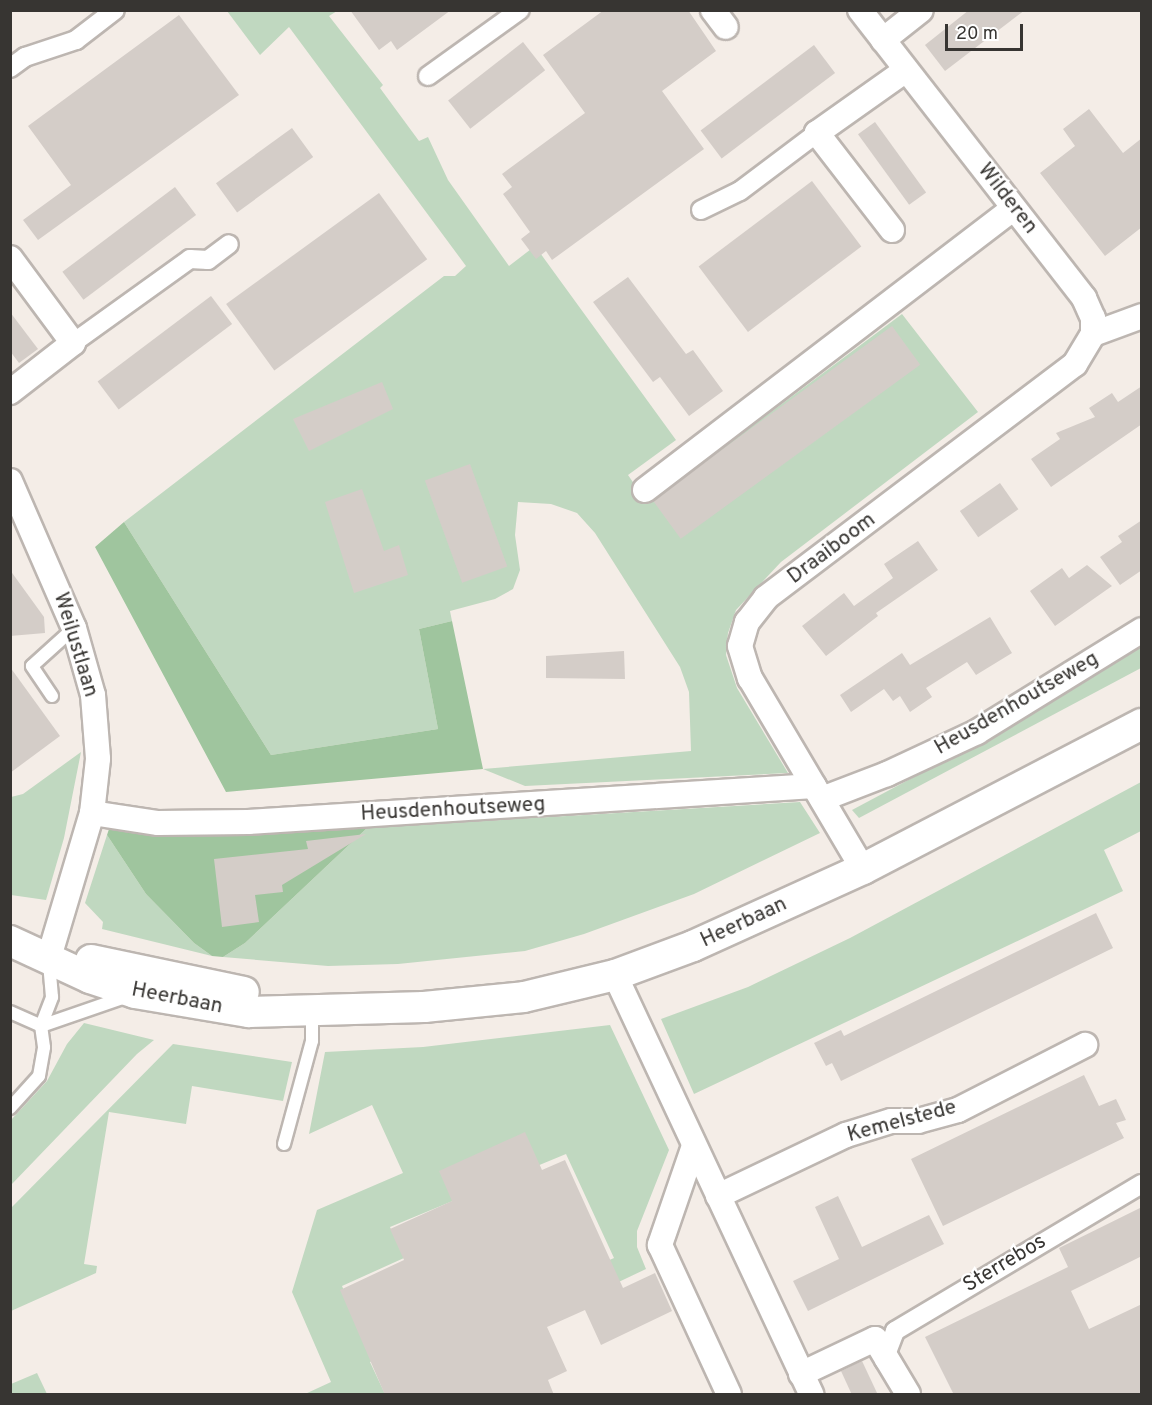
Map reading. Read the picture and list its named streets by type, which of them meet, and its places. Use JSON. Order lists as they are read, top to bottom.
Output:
{
  "streets": {
    "street": [
      "Wilderen",
      "Draaiboom",
      "Weilustlaan",
      "Heusdenhoutseweg",
      "Heerbaan",
      "Kemelstede",
      "Sterrebos"
    ]
  },
  "crossings": [
    ["Wilderen", "Draaiboom"],
    ["Draaiboom", "Heusdenhoutseweg"],
    ["Draaiboom", "Heerbaan"],
    ["Weilustlaan", "Heusdenhoutseweg"],
    ["Weilustlaan", "Heerbaan"]
  ],
  "scale_bar": "20 m"
}
